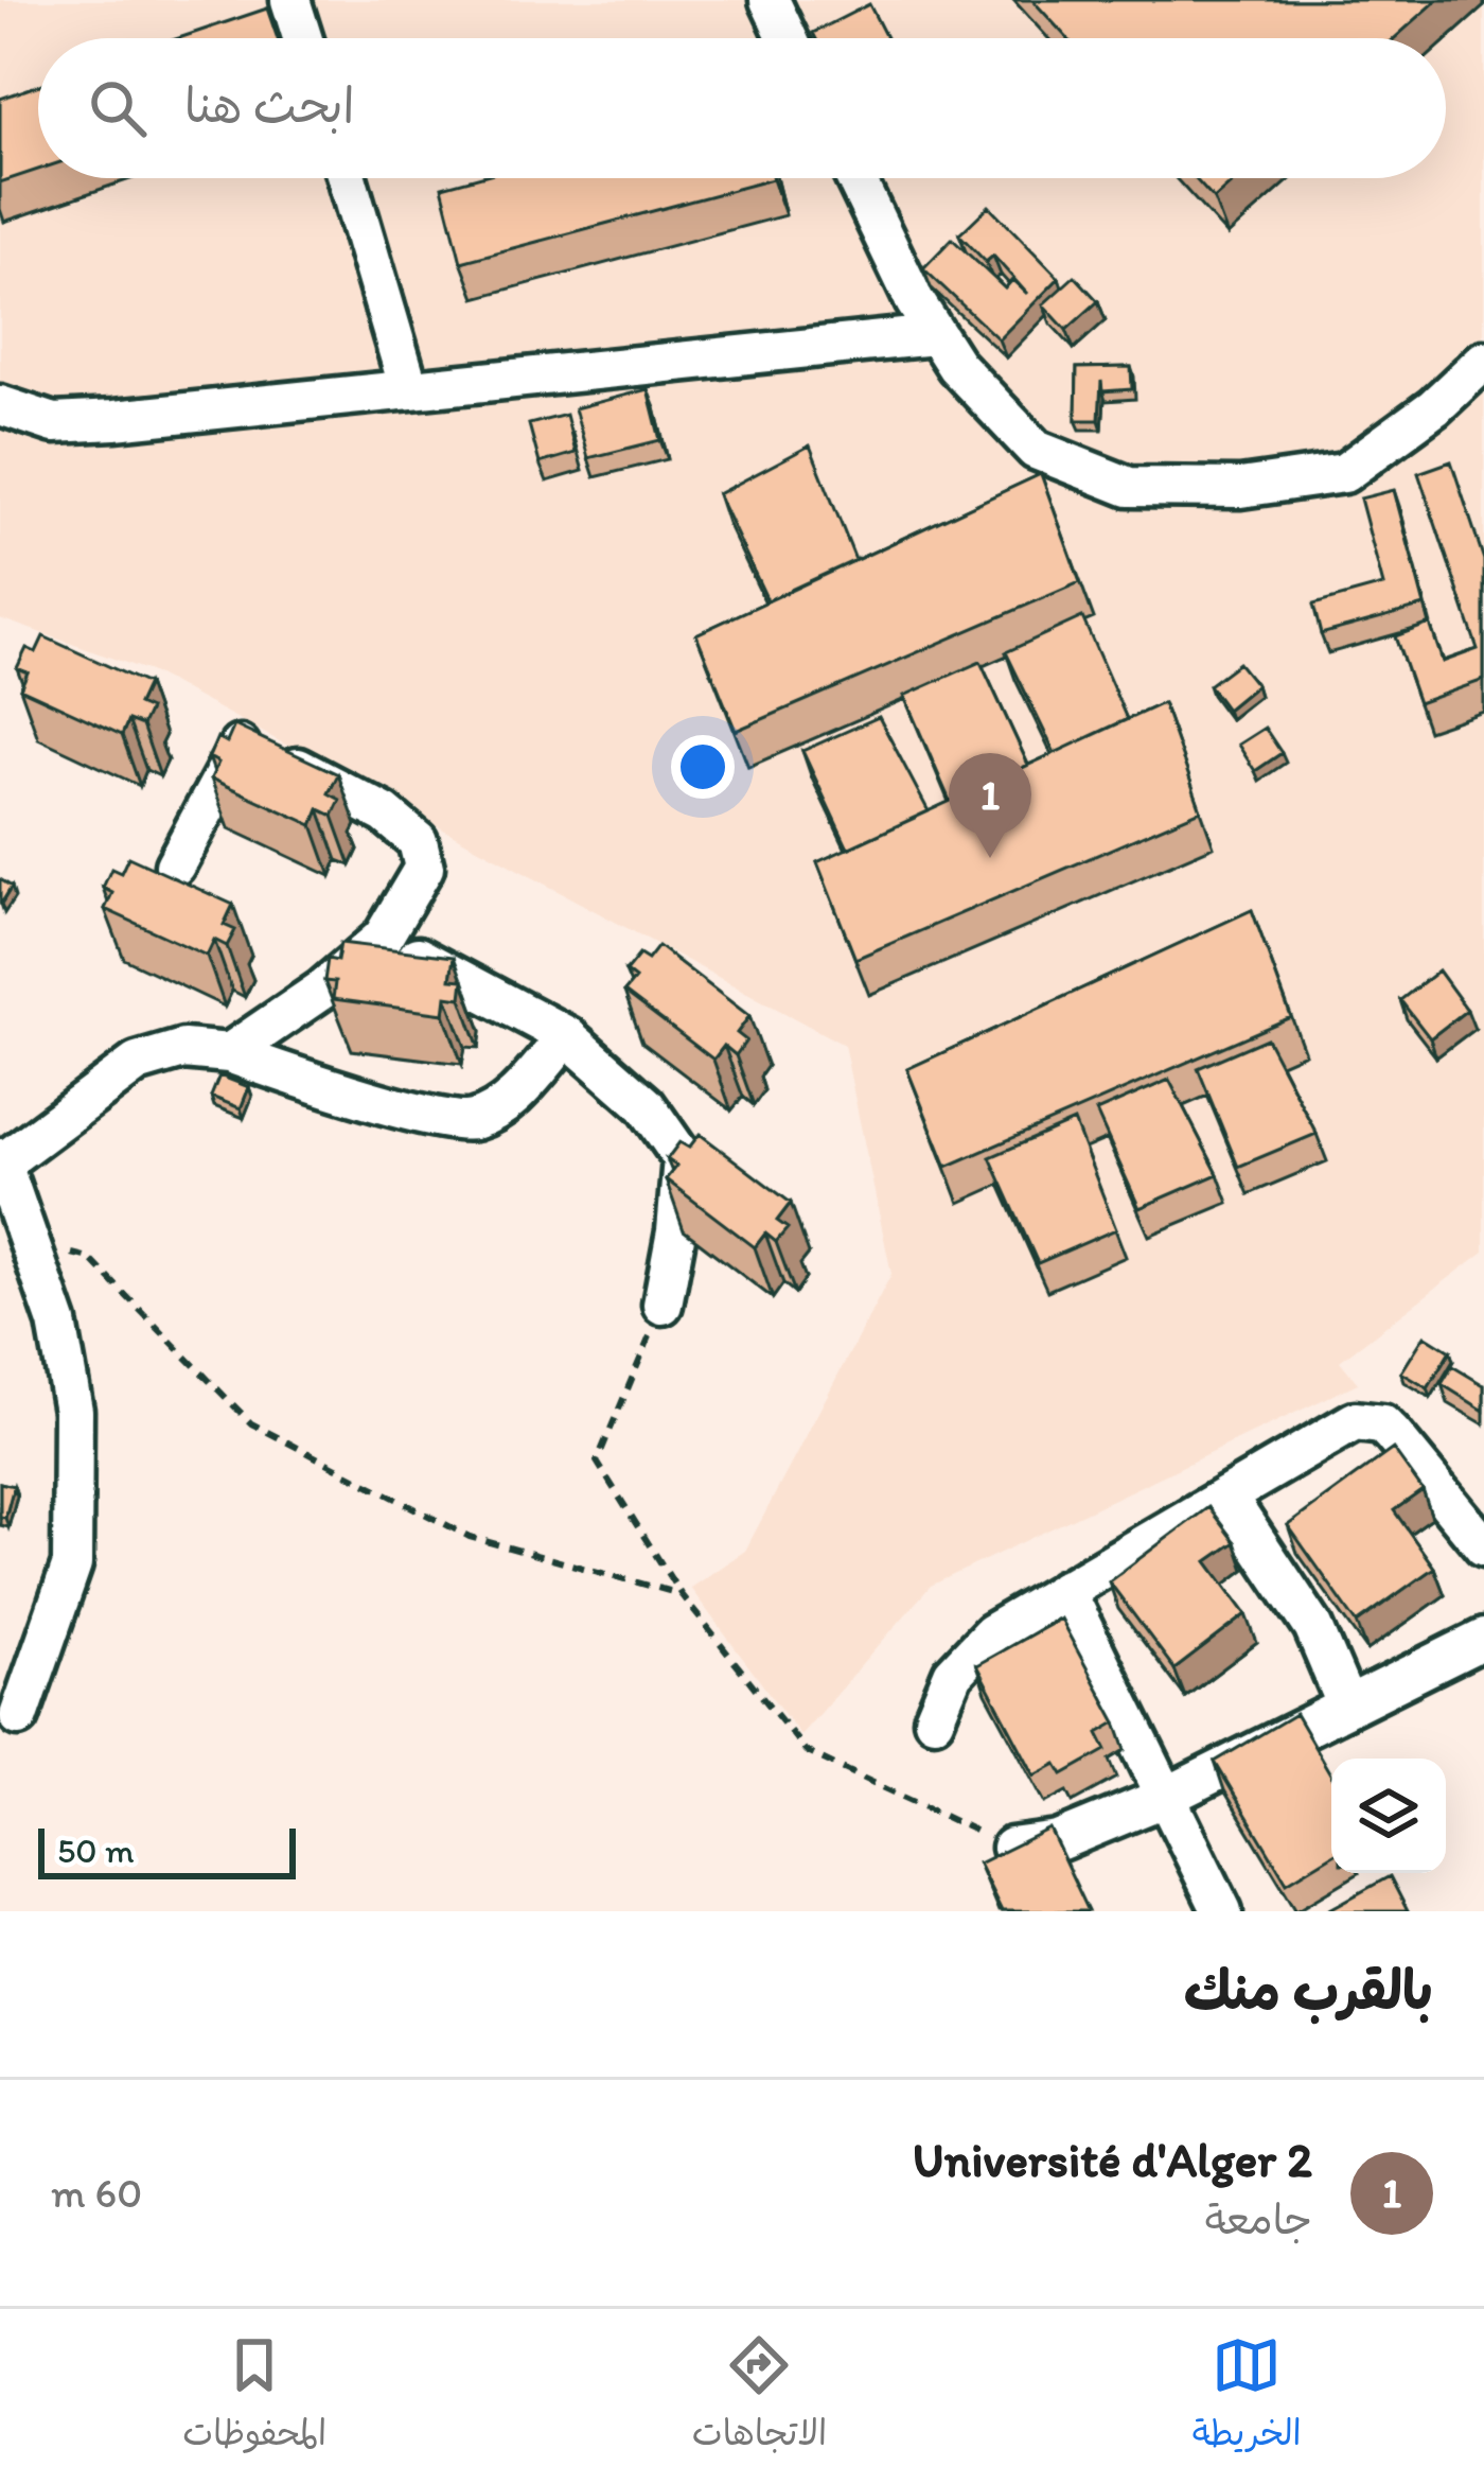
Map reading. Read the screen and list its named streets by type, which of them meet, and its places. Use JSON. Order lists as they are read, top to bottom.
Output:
{
  "scale_bar": "50 m",
  "page": {
    "search": "ابحث هنا",
    "pins": "1",
    "scale": "50 m",
    "heading": "بالقرب منك",
    "list": [
      {
        "mark": "1",
        "name": "Université d'Alger 2",
        "note": "جامعة",
        "value": "60 m"
      }
    ],
    "nav": ["الخريطة", "الاتجاهات", "المحفوظات"]
  }
}
